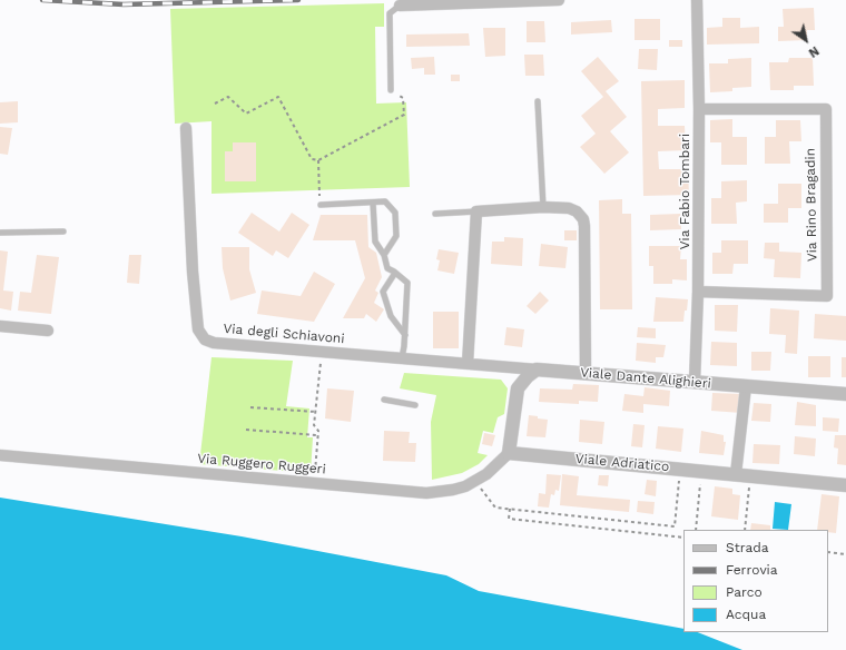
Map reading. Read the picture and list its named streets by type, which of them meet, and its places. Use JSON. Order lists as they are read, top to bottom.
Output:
{
  "streets": {
    "street": [
      "Via Fabio Tombari",
      "Via Rino Bragadin",
      "Via degli Schiavoni",
      "Viale Dante Alighieri",
      "Viale Adriatico",
      "Via Ruggero Ruggeri"
    ]
  },
  "crossings": [
    ["Via Fabio Tombari", "Via Rino Bragadin"],
    ["Via Fabio Tombari", "Viale Dante Alighieri"],
    ["Via degli Schiavoni", "Viale Dante Alighieri"],
    ["Viale Adriatico", "Via Ruggero Ruggeri"]
  ],
  "legend": [
    "Strada",
    "Ferrovia",
    "Parco",
    "Acqua"
  ],
  "north": "bottom right"
}
